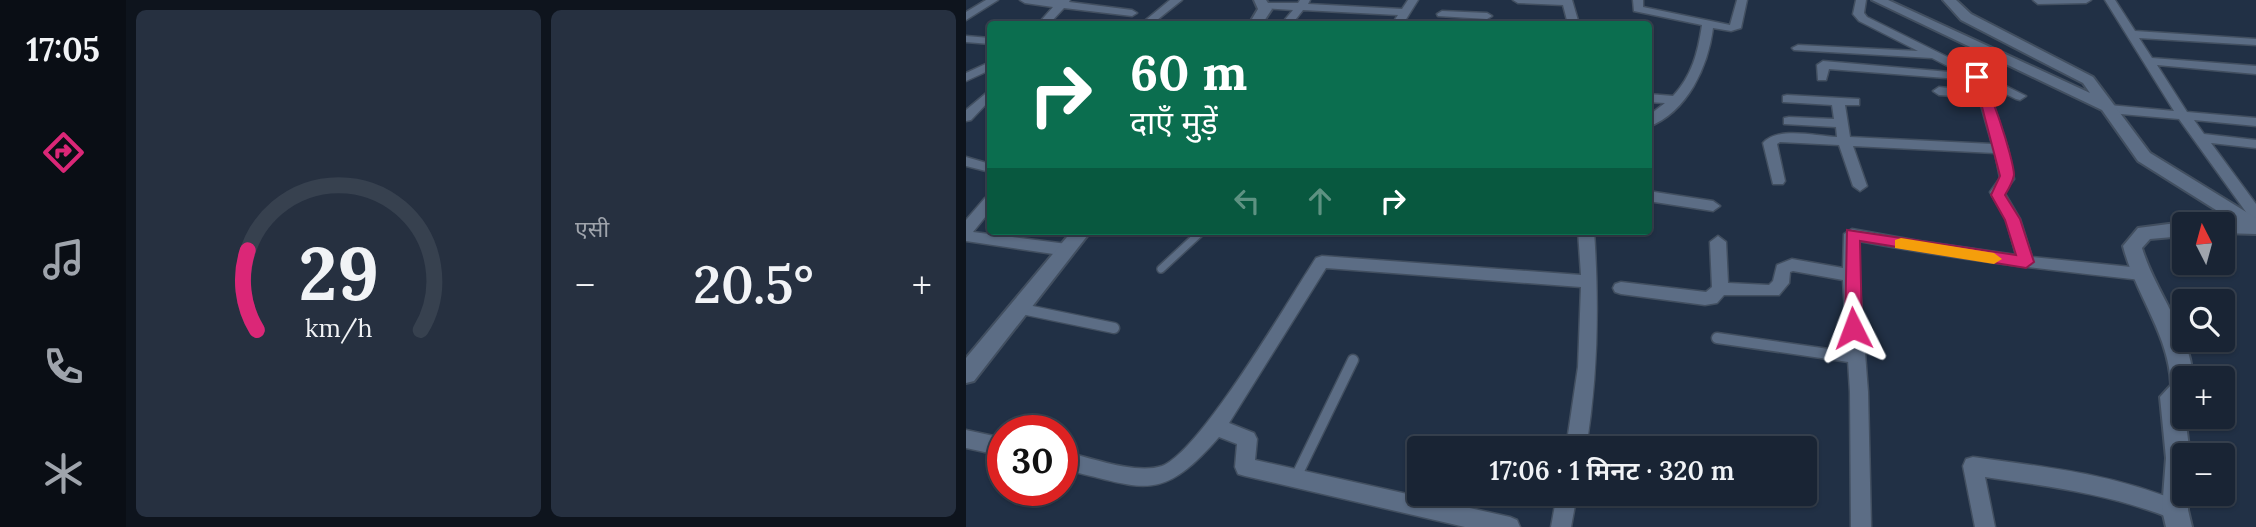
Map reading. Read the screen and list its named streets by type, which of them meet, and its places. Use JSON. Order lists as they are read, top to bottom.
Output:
{
  "north": "top",
  "page": {
    "tabs": "17:05",
    "tile": "एसी",
    "turn": ["60 m", "दाएँ मुड़ें"],
    "map_buttons": ["+", "−"],
    "heat": ["−", "20.5°", "+"],
    "limit": "30",
    "trip": "17:06 · 1 मिनट · 320 m",
    "gauge": ["29", "km/h"]
  }
}
